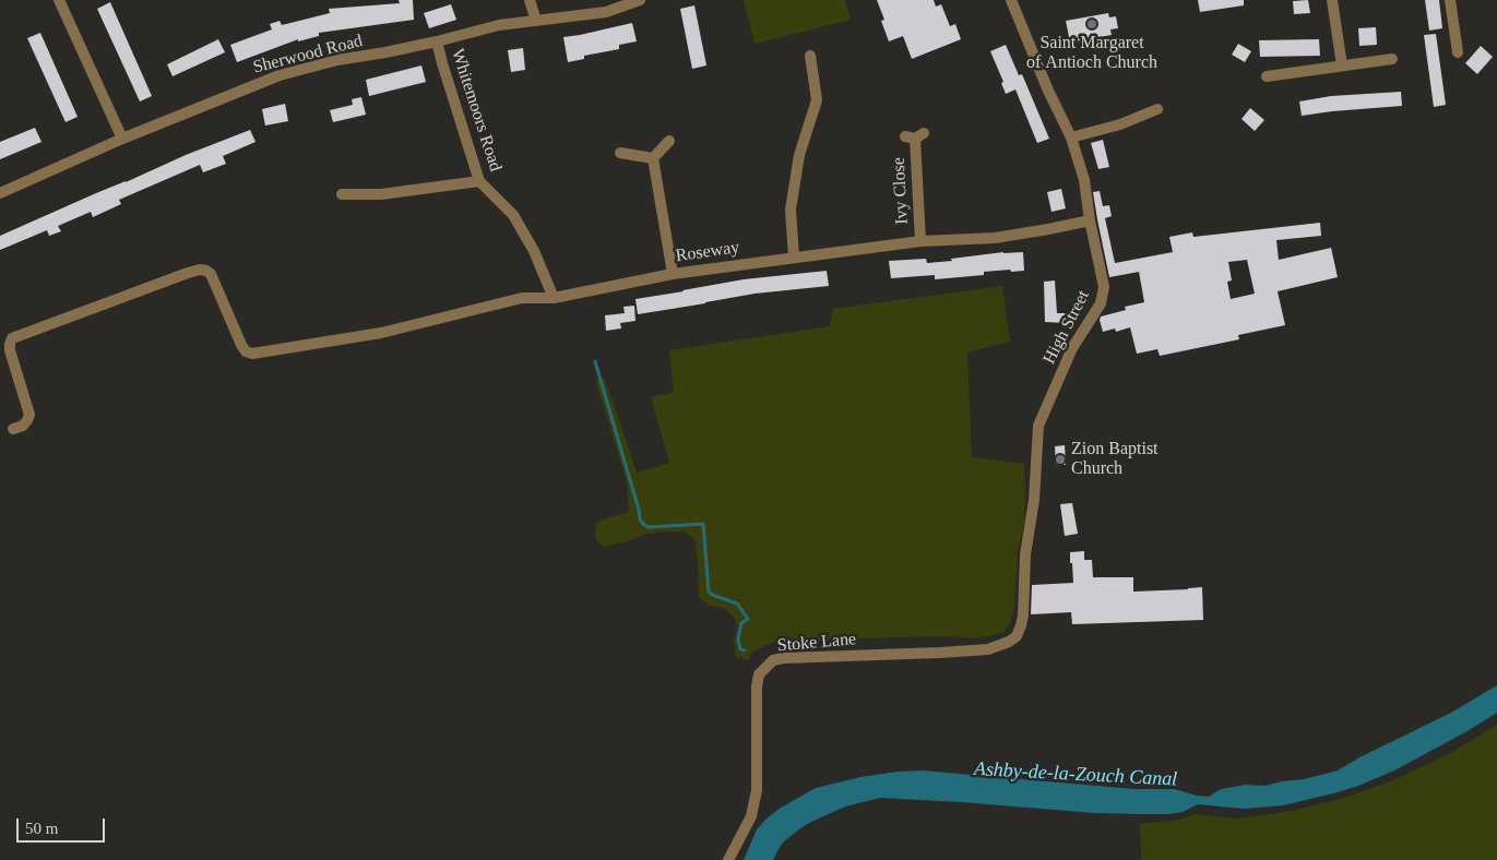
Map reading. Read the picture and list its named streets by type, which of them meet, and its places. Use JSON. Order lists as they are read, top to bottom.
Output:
{
  "streets": {
    "street": [
      "Sherwood Road",
      "Whitemoors Road",
      "Ivy Close",
      "Roseway",
      "High Street",
      "Stoke Lane"
    ]
  },
  "crossings": [
    ["Sherwood Road", "Whitemoors Road"],
    ["Whitemoors Road", "Roseway"],
    ["Ivy Close", "Roseway"],
    ["Roseway", "High Street"],
    ["High Street", "Stoke Lane"]
  ],
  "water": ["Ashby-de-la-Zouch Canal"],
  "places": ["Saint Margaret of Antioch Church", "Zion Baptist Church"],
  "scale_bar": "50 m"
}
